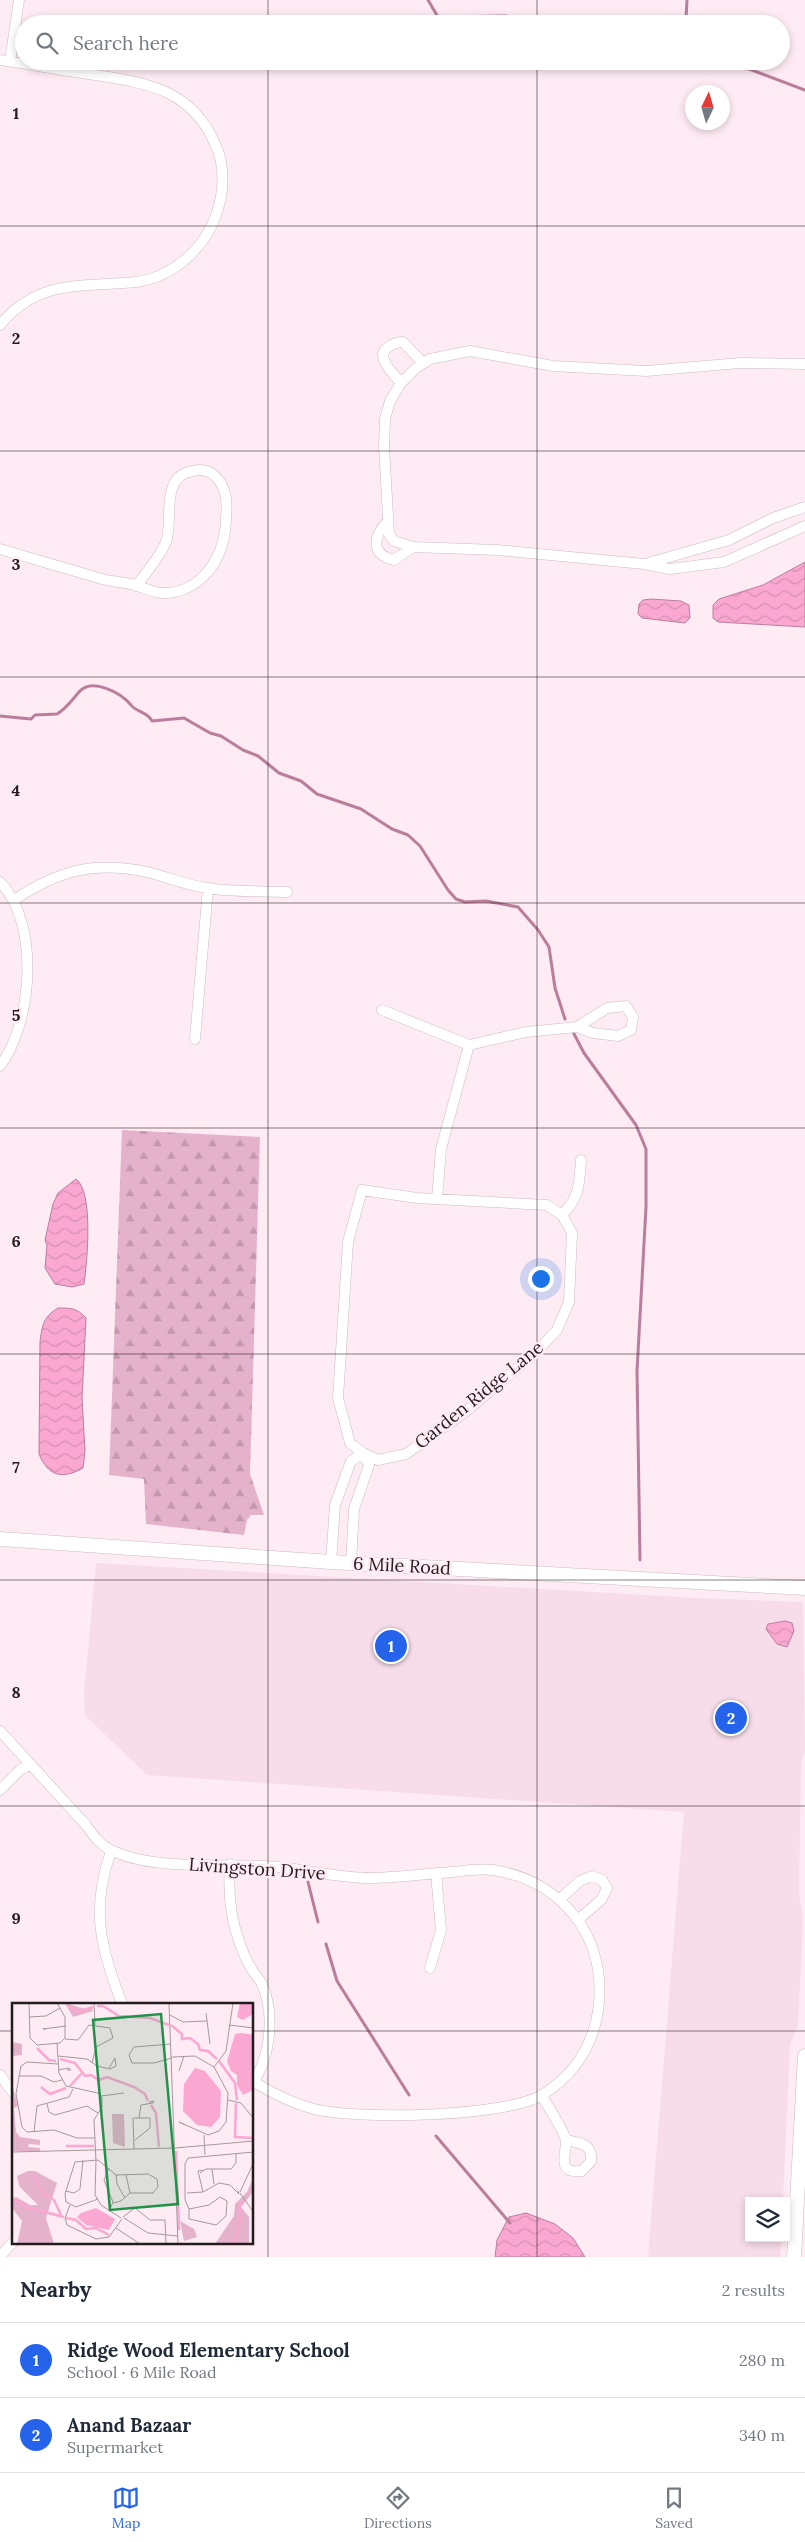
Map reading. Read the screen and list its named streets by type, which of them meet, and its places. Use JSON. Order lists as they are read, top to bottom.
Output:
{
  "streets": {
    "street": ["Garden Ridge Lane", "6 Mile Road", "Livingston Drive"]
  },
  "north": "top",
  "page": {
    "search": "Search here",
    "pins": ["1", "2"],
    "heading": ["Nearby", "2 results"],
    "list": [
      {
        "mark": "1",
        "name": "Ridge Wood Elementary School",
        "note": "School · 6 Mile Road",
        "value": "280 m"
      },
      {
        "mark": "2",
        "name": "Anand Bazaar",
        "note": "Supermarket",
        "value": "340 m"
      }
    ],
    "nav": ["Map", "Directions", "Saved"]
  },
  "grid": {
    "rows": [
      "1",
      "2",
      "3",
      "4",
      "5",
      "6",
      "7",
      "8",
      "9"
    ]
  }
}
